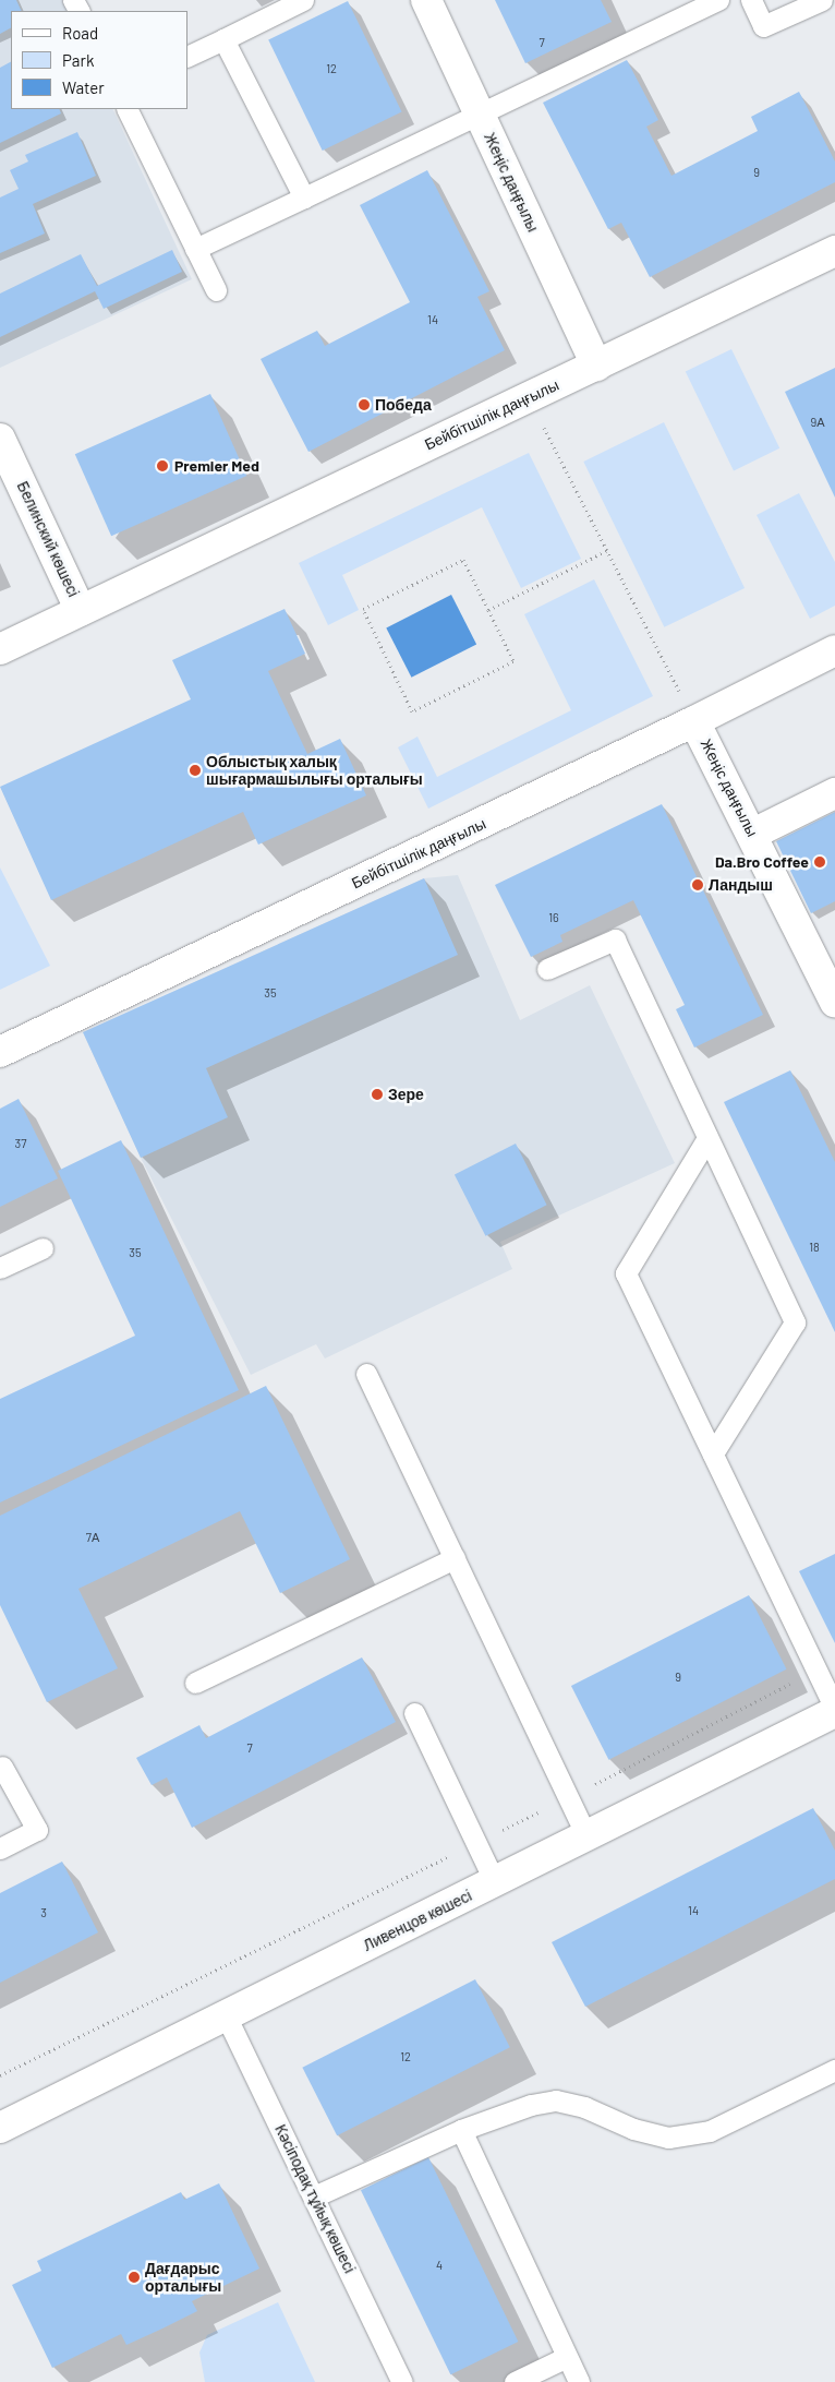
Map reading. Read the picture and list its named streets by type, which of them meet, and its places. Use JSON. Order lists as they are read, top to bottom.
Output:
{
  "streets": {
    "street": [
      "Жеңіс даңғылы",
      "Бейбітшілік даңғылы",
      "Белинский көшесі",
      "Ливенцов көшесі"
    ],
    "lane": ["Кәсіподақ тұйық көшесі"]
  },
  "crossings": [
    ["Жеңіс даңғылы", "Бейбітшілік даңғылы"],
    ["Бейбітшілік даңғылы", "Белинский көшесі"],
    ["Ливенцов көшесі", "Кәсіподақ тұйық көшесі"]
  ],
  "places": [
    "Победа",
    "Premier Med",
    "Облыстық халық шығармашылығы орталығы",
    "Da.Bro Coffee",
    "Ландыш",
    "Зере",
    "Дағдарыс орталығы"
  ],
  "house_numbers": [
    "7",
    "12",
    "9",
    "14",
    "9А",
    "16",
    "35",
    "37",
    "18",
    "35",
    "7А",
    "9",
    "7",
    "14",
    "3",
    "12",
    "4"
  ],
  "legend": ["Road", "Park", "Water"]
}
